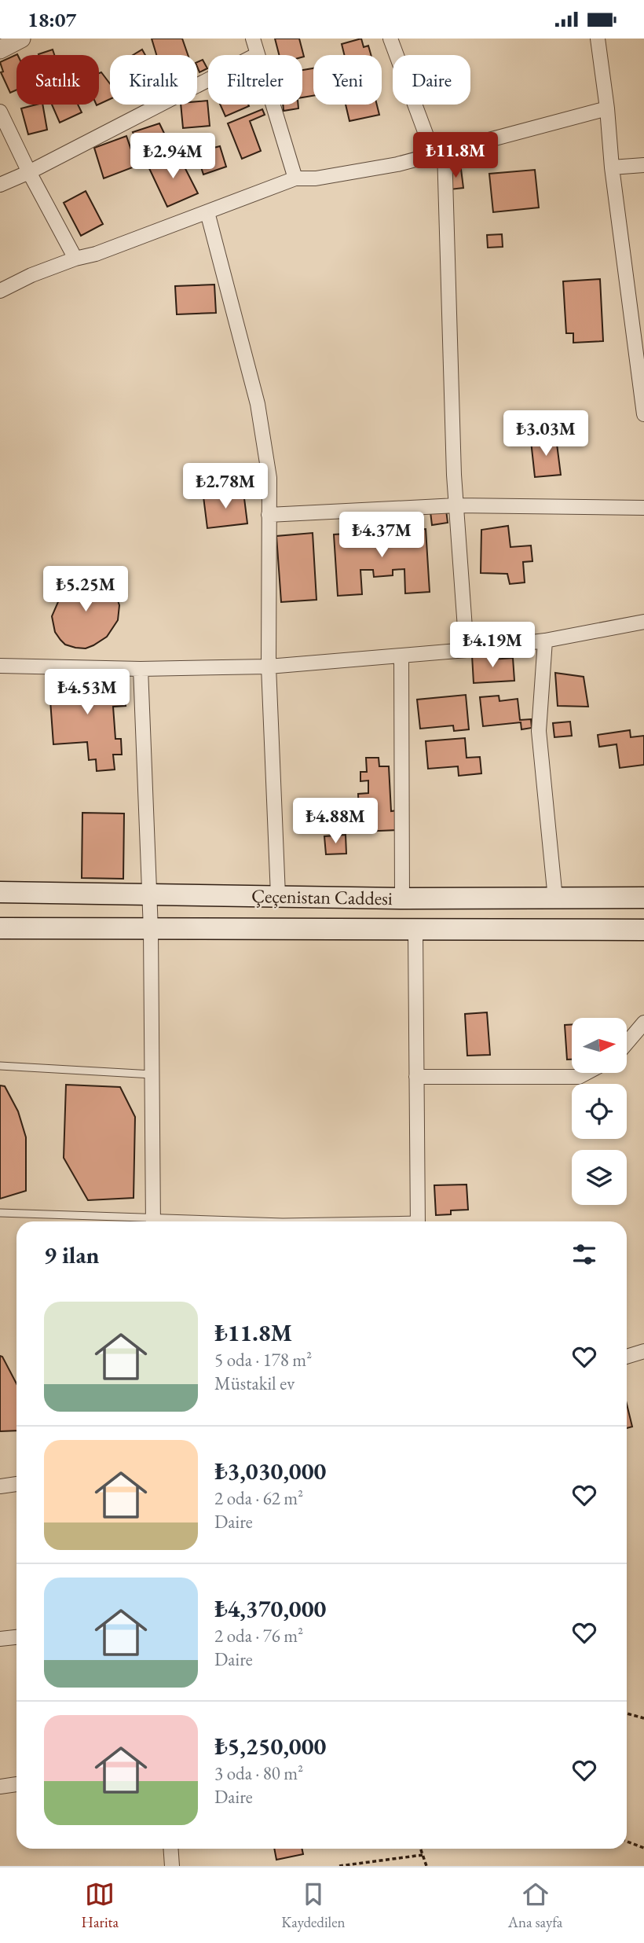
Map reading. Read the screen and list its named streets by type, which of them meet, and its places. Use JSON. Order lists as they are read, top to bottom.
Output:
{
  "streets": {
    "main road": ["Çeçenistan Caddesi"]
  },
  "north": "right",
  "page": {
    "status": "18:07",
    "chip": [
      "Satılık",
      "Kiralık",
      "Filtreler",
      "Yeni",
      "Daire"
    ],
    "price": [
      "₺11.8M",
      "₺2.94M",
      "₺3.03M",
      "₺2.78M",
      "₺4.37M",
      "₺5.25M",
      "₺4.19M",
      "₺4.53M",
      "₺4.88M"
    ],
    "heading": "9 ilan",
    "list": [
      {
        "name": "₺11.8M",
        "note": "5 oda · 178 m² · Müstakil ev"
      },
      {
        "name": "₺3,030,000",
        "note": "2 oda · 62 m² · Daire"
      },
      {
        "name": "₺4,370,000",
        "note": "2 oda · 76 m² · Daire"
      },
      {
        "name": "₺5,250,000",
        "note": "3 oda · 80 m² · Daire"
      }
    ],
    "tabs": ["Harita", "Kaydedilen", "Ana sayfa"]
  }
}
